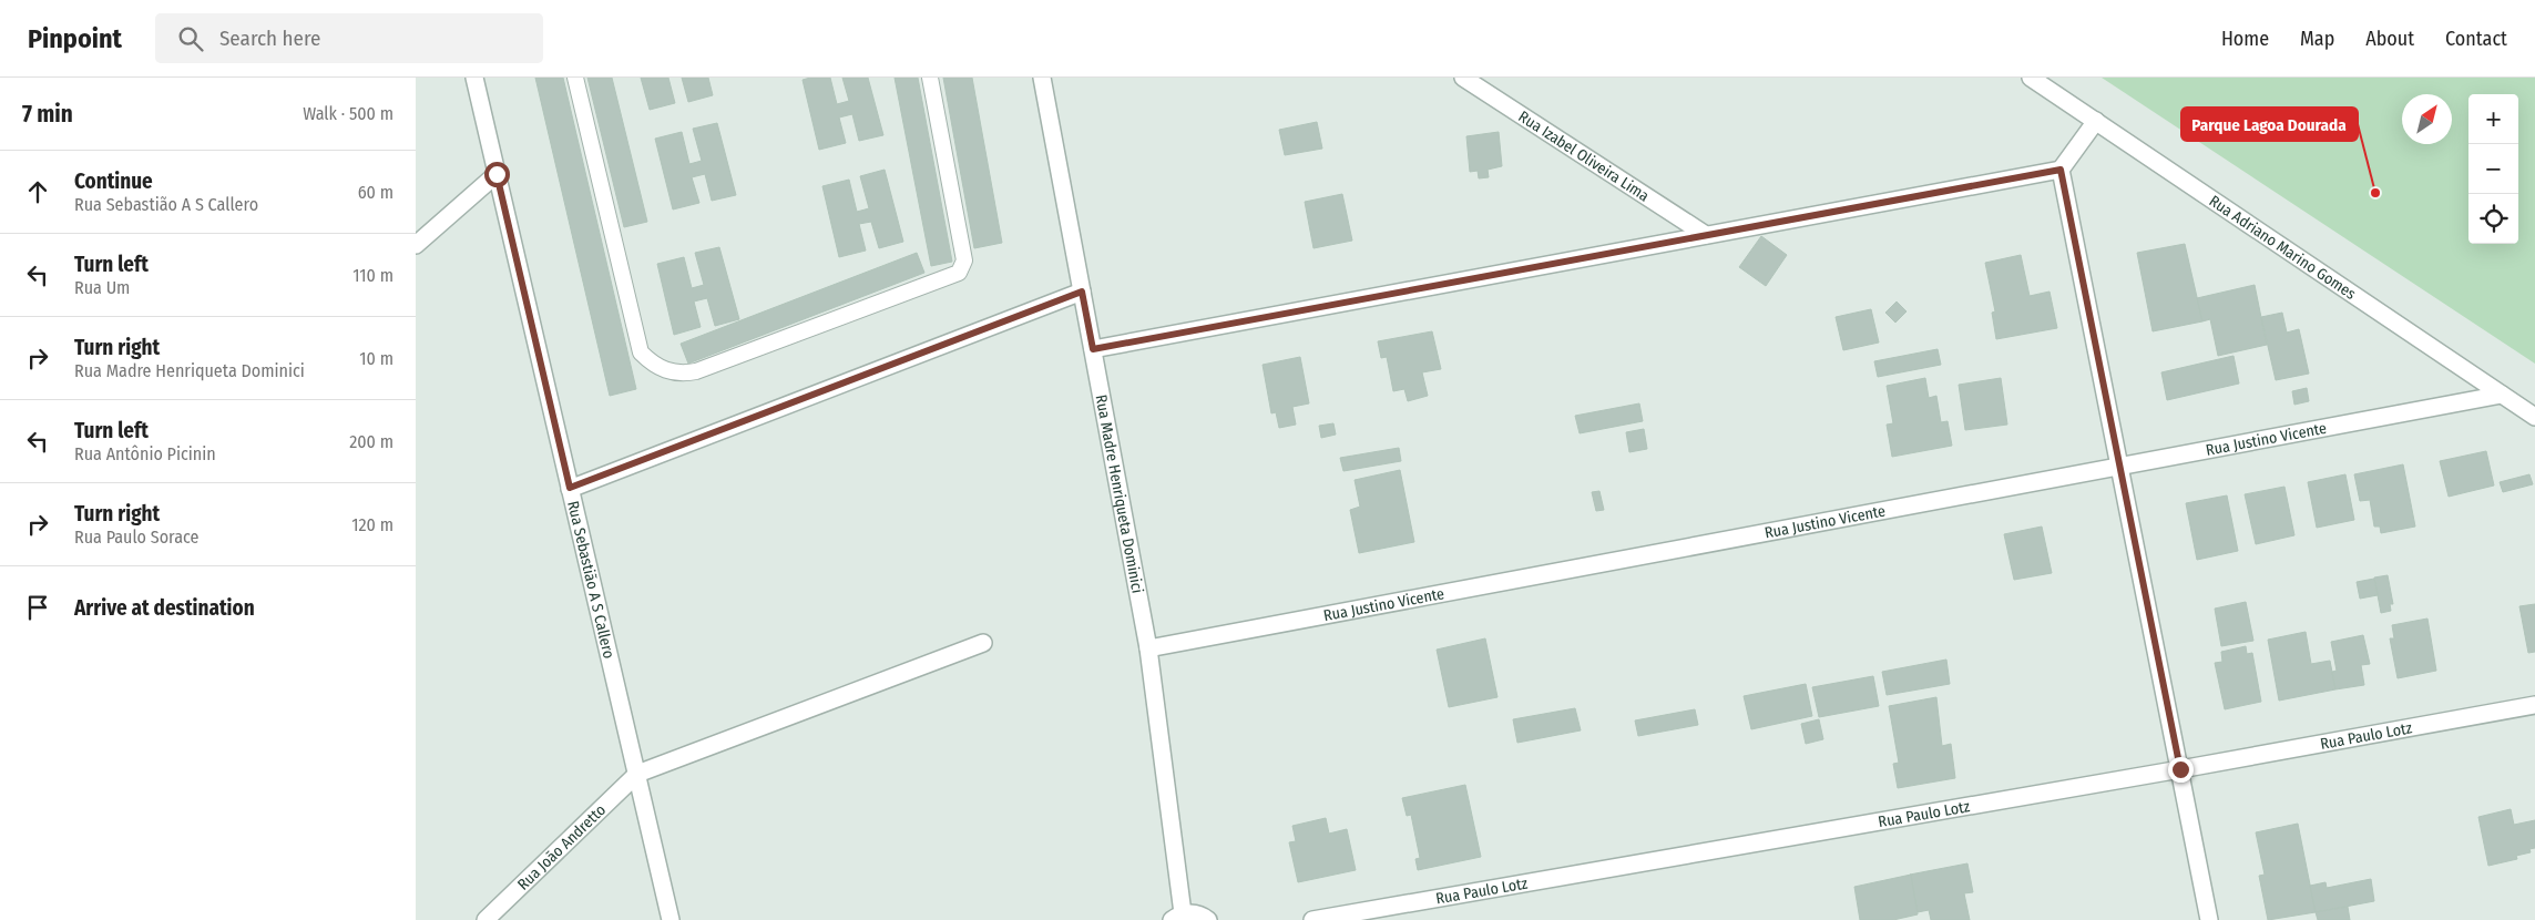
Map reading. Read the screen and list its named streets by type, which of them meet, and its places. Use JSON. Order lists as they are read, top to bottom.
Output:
{
  "streets": {
    "street": [
      "Rua Izabel Oliveira Lima",
      "Rua Adriano Marino Gomes",
      "Rua Justino Vicente",
      "Rua Madre Henriqueta Dominici",
      "Rua Sebastião A S Callero",
      "Rua Paulo Lotz",
      "Rua João Andretto"
    ]
  },
  "crossings": [
    ["Rua Adriano Marino Gomes", "Rua Justino Vicente"],
    ["Rua Justino Vicente", "Rua Madre Henriqueta Dominici"],
    ["Rua Sebastião A S Callero", "Rua João Andretto"]
  ],
  "places": ["Parque Lagoa Dourada"],
  "north": "top right",
  "page": {
    "header": "Pinpoint",
    "search": "Search here",
    "nav": [
      "Home",
      "Map",
      "About",
      "Contact"
    ],
    "heading": ["7 min", "Walk · 500 m"],
    "map_buttons": ["+", "−"],
    "list": [
      ["Continue", "Rua Sebastião A S Callero", "60 m"],
      ["Turn left", "Rua Um", "110 m"],
      ["Turn right", "Rua Madre Henriqueta Dominici", "10 m"],
      ["Turn left", "Rua Antônio Picinin", "200 m"],
      ["Turn right", "Rua Paulo Sorace", "120 m"],
      "Arrive at destination"
    ]
  }
}
